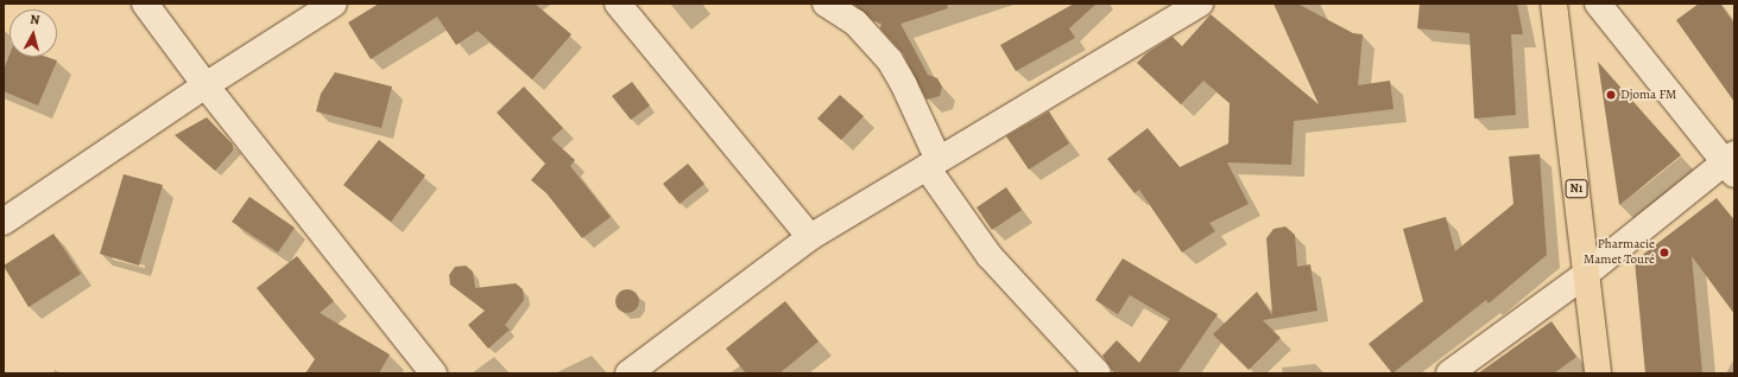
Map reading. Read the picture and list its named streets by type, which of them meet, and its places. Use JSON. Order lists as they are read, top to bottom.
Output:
{
  "streets": {
    "highway": ["N1"]
  },
  "places": ["Djoma FM", "Pharmacie Mamet Touré"],
  "north": "top"
}
